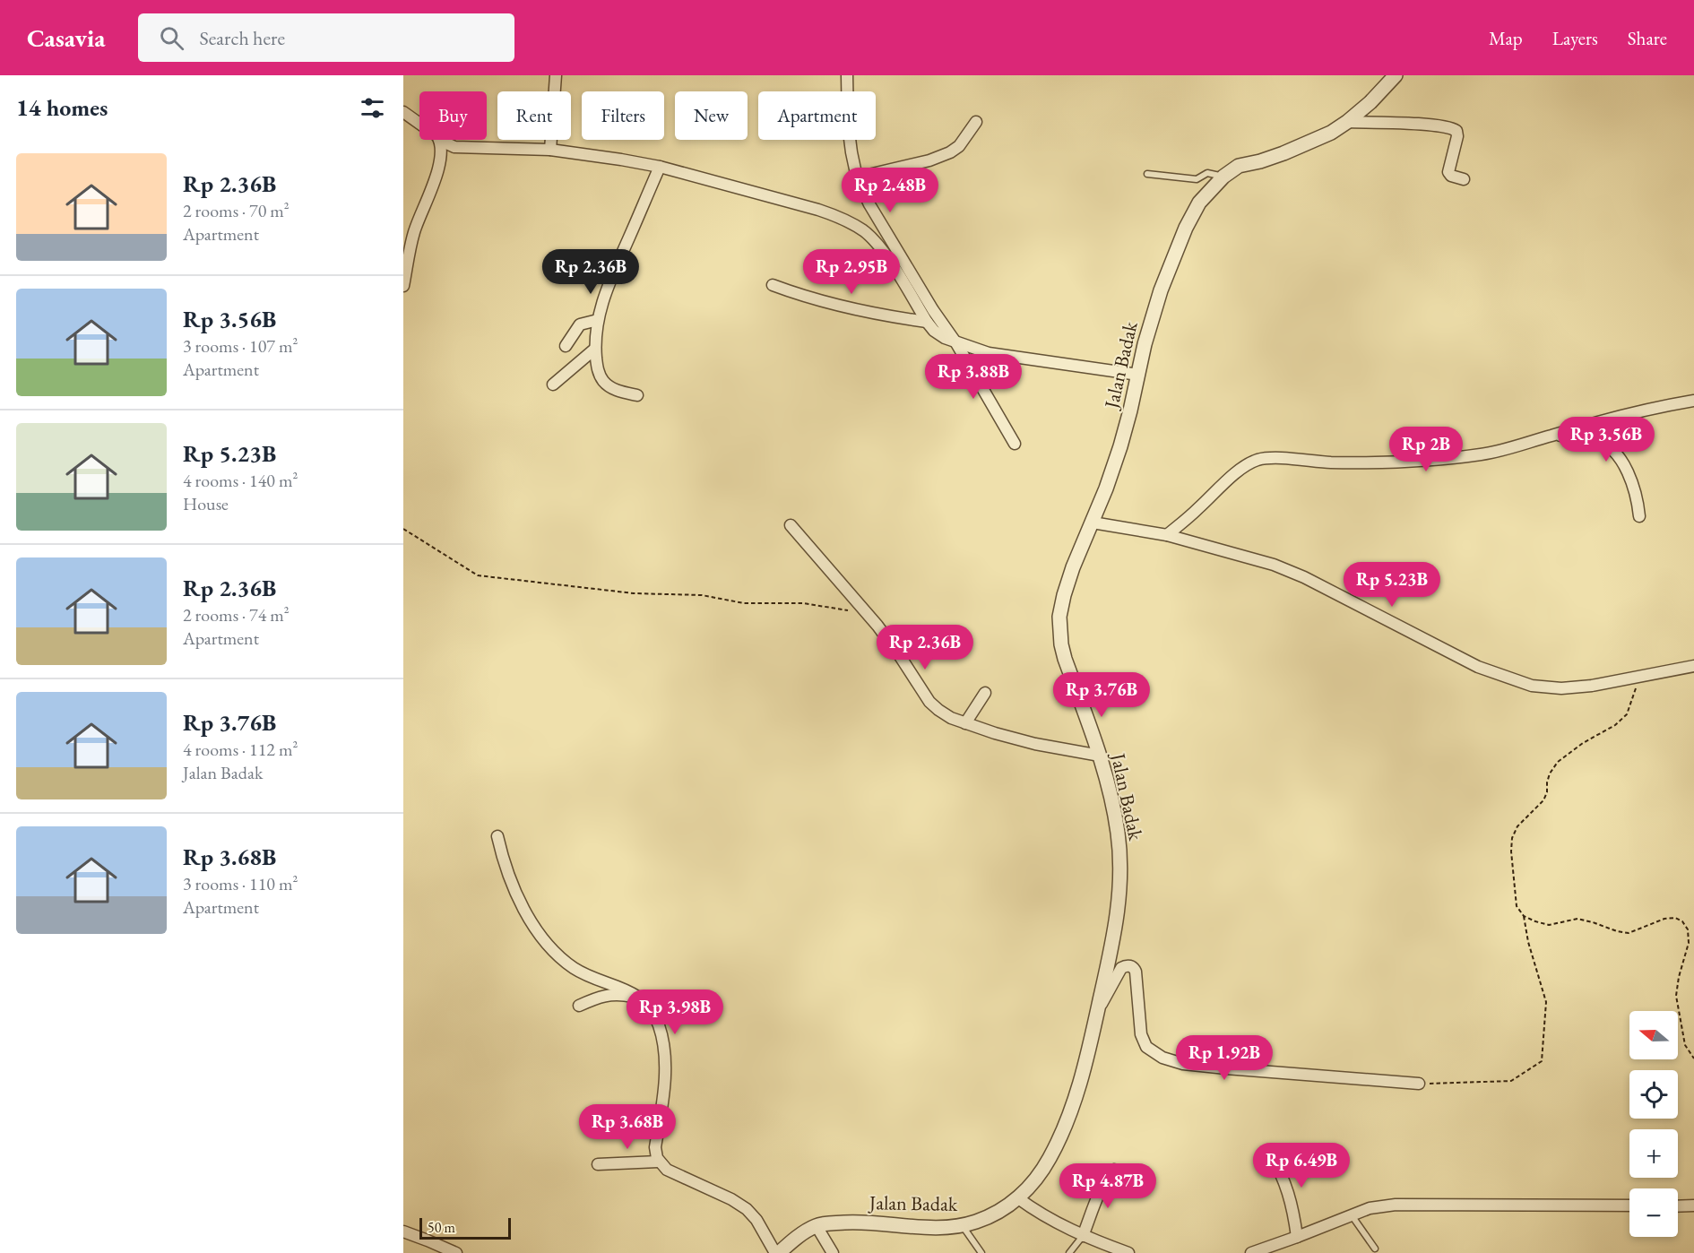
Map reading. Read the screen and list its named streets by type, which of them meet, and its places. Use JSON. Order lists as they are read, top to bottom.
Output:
{
  "streets": {
    "street": ["Jalan Badak"]
  },
  "scale_bar": "50 m",
  "north": "left",
  "page": {
    "header": "Casavia",
    "search": "Search here",
    "nav": ["Map", "Layers", "Share"],
    "heading": "14 homes",
    "chip": [
      "Buy",
      "Rent",
      "Filters",
      "New",
      "Apartment"
    ],
    "list": [
      {
        "name": "Rp 2.36B",
        "note": "2 rooms · 70 m² · Apartment"
      },
      {
        "name": "Rp 3.56B",
        "note": "3 rooms · 107 m² · Apartment"
      },
      {
        "name": "Rp 5.23B",
        "note": "4 rooms · 140 m² · House"
      },
      {
        "name": "Rp 2.36B",
        "note": "2 rooms · 74 m² · Apartment"
      },
      {
        "name": "Rp 3.76B",
        "note": "4 rooms · 112 m² · Jalan Badak"
      },
      {
        "name": "Rp 3.68B",
        "note": "3 rooms · 110 m² · Apartment"
      }
    ],
    "price": [
      "Rp 2.48B",
      "Rp 2.36B",
      "Rp 2.95B",
      "Rp 3.88B",
      "Rp 3.56B",
      "Rp 2B",
      "Rp 5.23B",
      "Rp 2.36B",
      "Rp 3.76B",
      "Rp 3.98B",
      "Rp 1.92B",
      "Rp 3.68B",
      "Rp 6.49B",
      "Rp 4.87B"
    ],
    "map_buttons": ["+", "−"],
    "scale": "50 m"
  }
}
